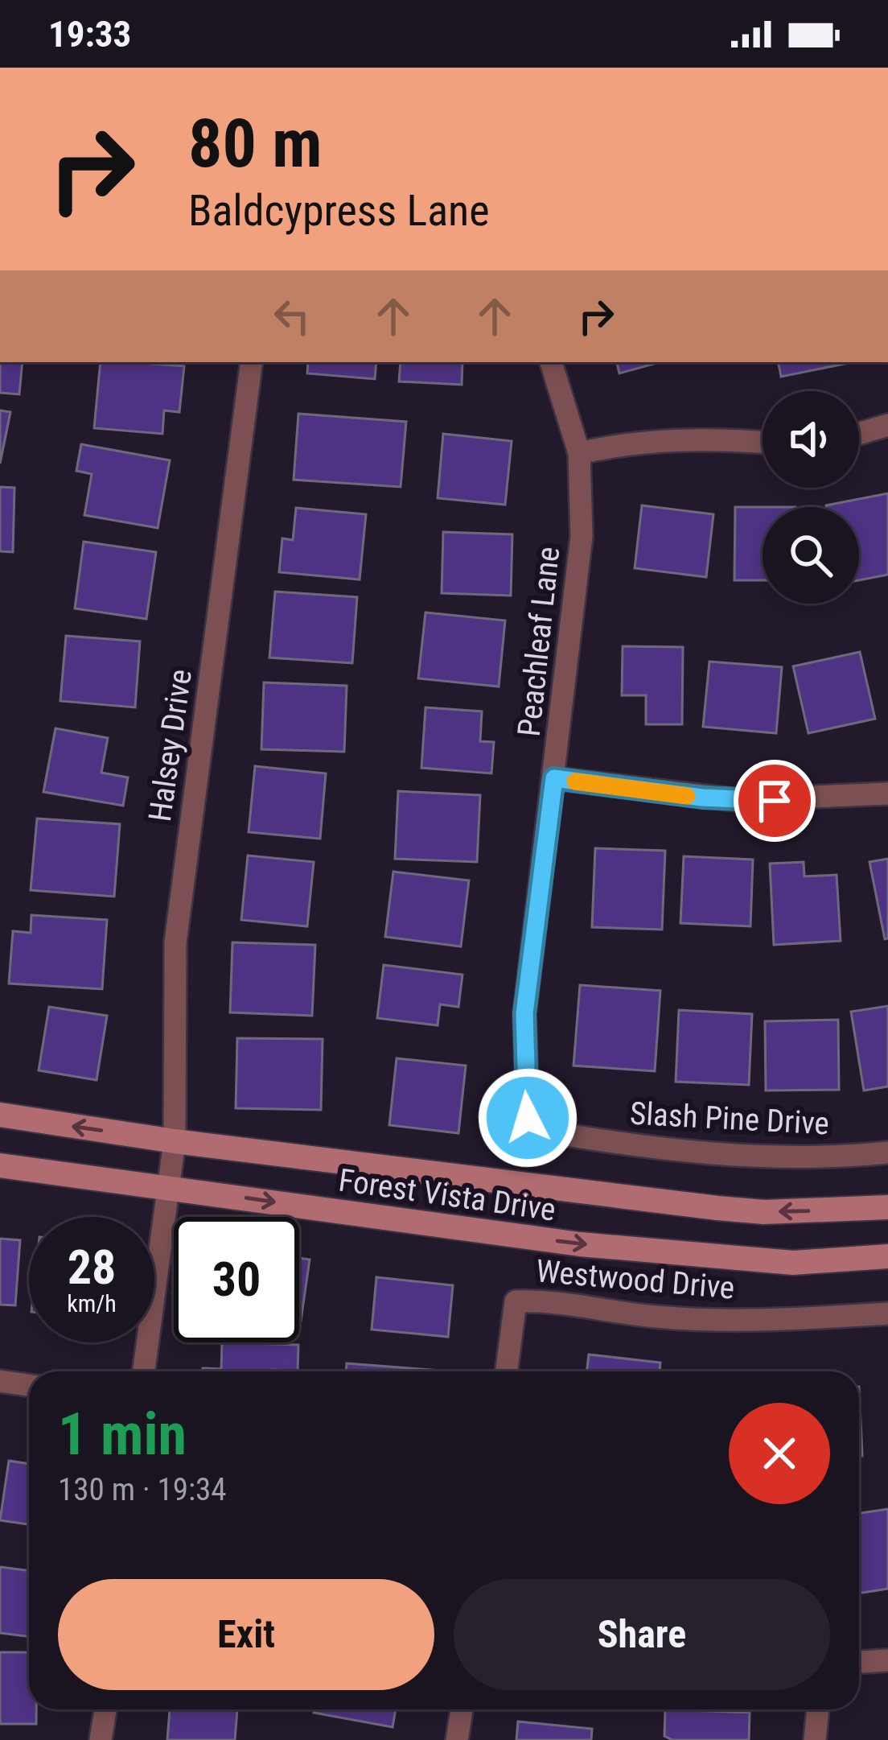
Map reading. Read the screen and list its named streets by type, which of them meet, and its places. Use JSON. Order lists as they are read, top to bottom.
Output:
{
  "streets": {
    "main road": ["Forest Vista Drive"],
    "street": [
      "Peachleaf Lane",
      "Halsey Drive",
      "Slash Pine Drive",
      "Westwood Drive"
    ]
  },
  "crossings": [
    ["Peachleaf Lane", "Slash Pine Drive"],
    ["Halsey Drive", "Forest Vista Drive"]
  ],
  "page": {
    "status": "19:33",
    "turn": ["80 m", "Baldcypress Lane"],
    "speed": "28 km/h",
    "limit": "30",
    "heading": ["1 min", "130 m · 19:34"],
    "buttons": ["Exit", "Share"]
  }
}
